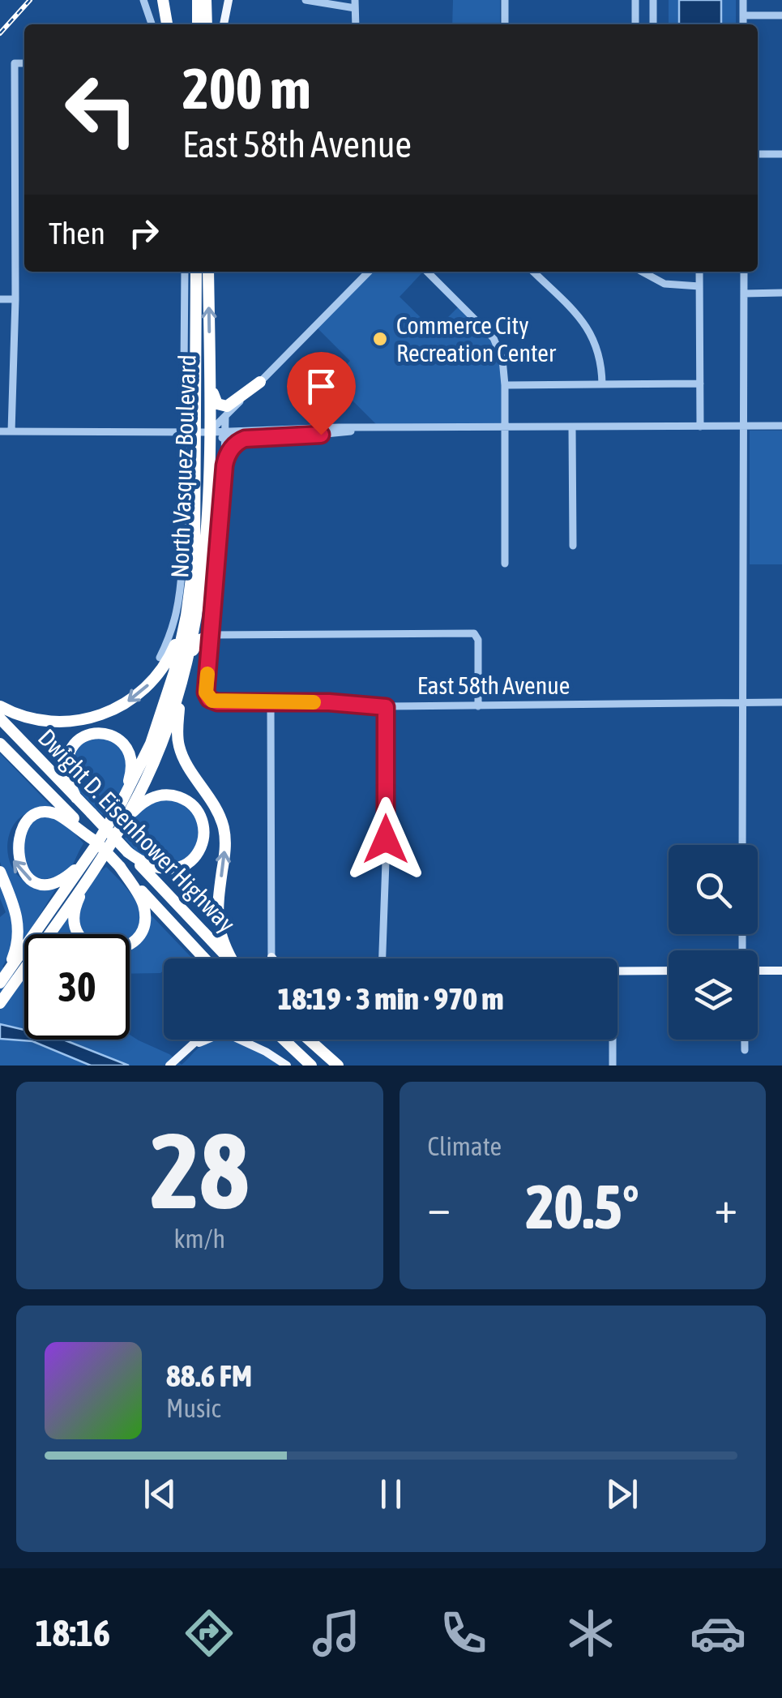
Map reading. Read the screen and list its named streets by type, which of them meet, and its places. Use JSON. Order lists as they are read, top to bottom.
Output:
{
  "streets": {
    "highway": ["North Vasquez Boulevard", "Dwight D. Eisenhower Highway"],
    "street": ["East 58th Avenue"]
  },
  "crossings": [
    ["North Vasquez Boulevard", "Dwight D. Eisenhower Highway"]
  ],
  "places": ["Commerce City Recreation Center"],
  "page": {
    "turn": ["200 m", "East 58th Avenue"],
    "then": "Then",
    "limit": "30",
    "trip": "18:19 · 3 min · 970 m",
    "tile": [
      ["28", "km/h"],
      "Climate"
    ],
    "heat": ["−", "20.5°", "+"],
    "song": ["88.6 FM", "Music"],
    "tabs": "18:16"
  }
}
